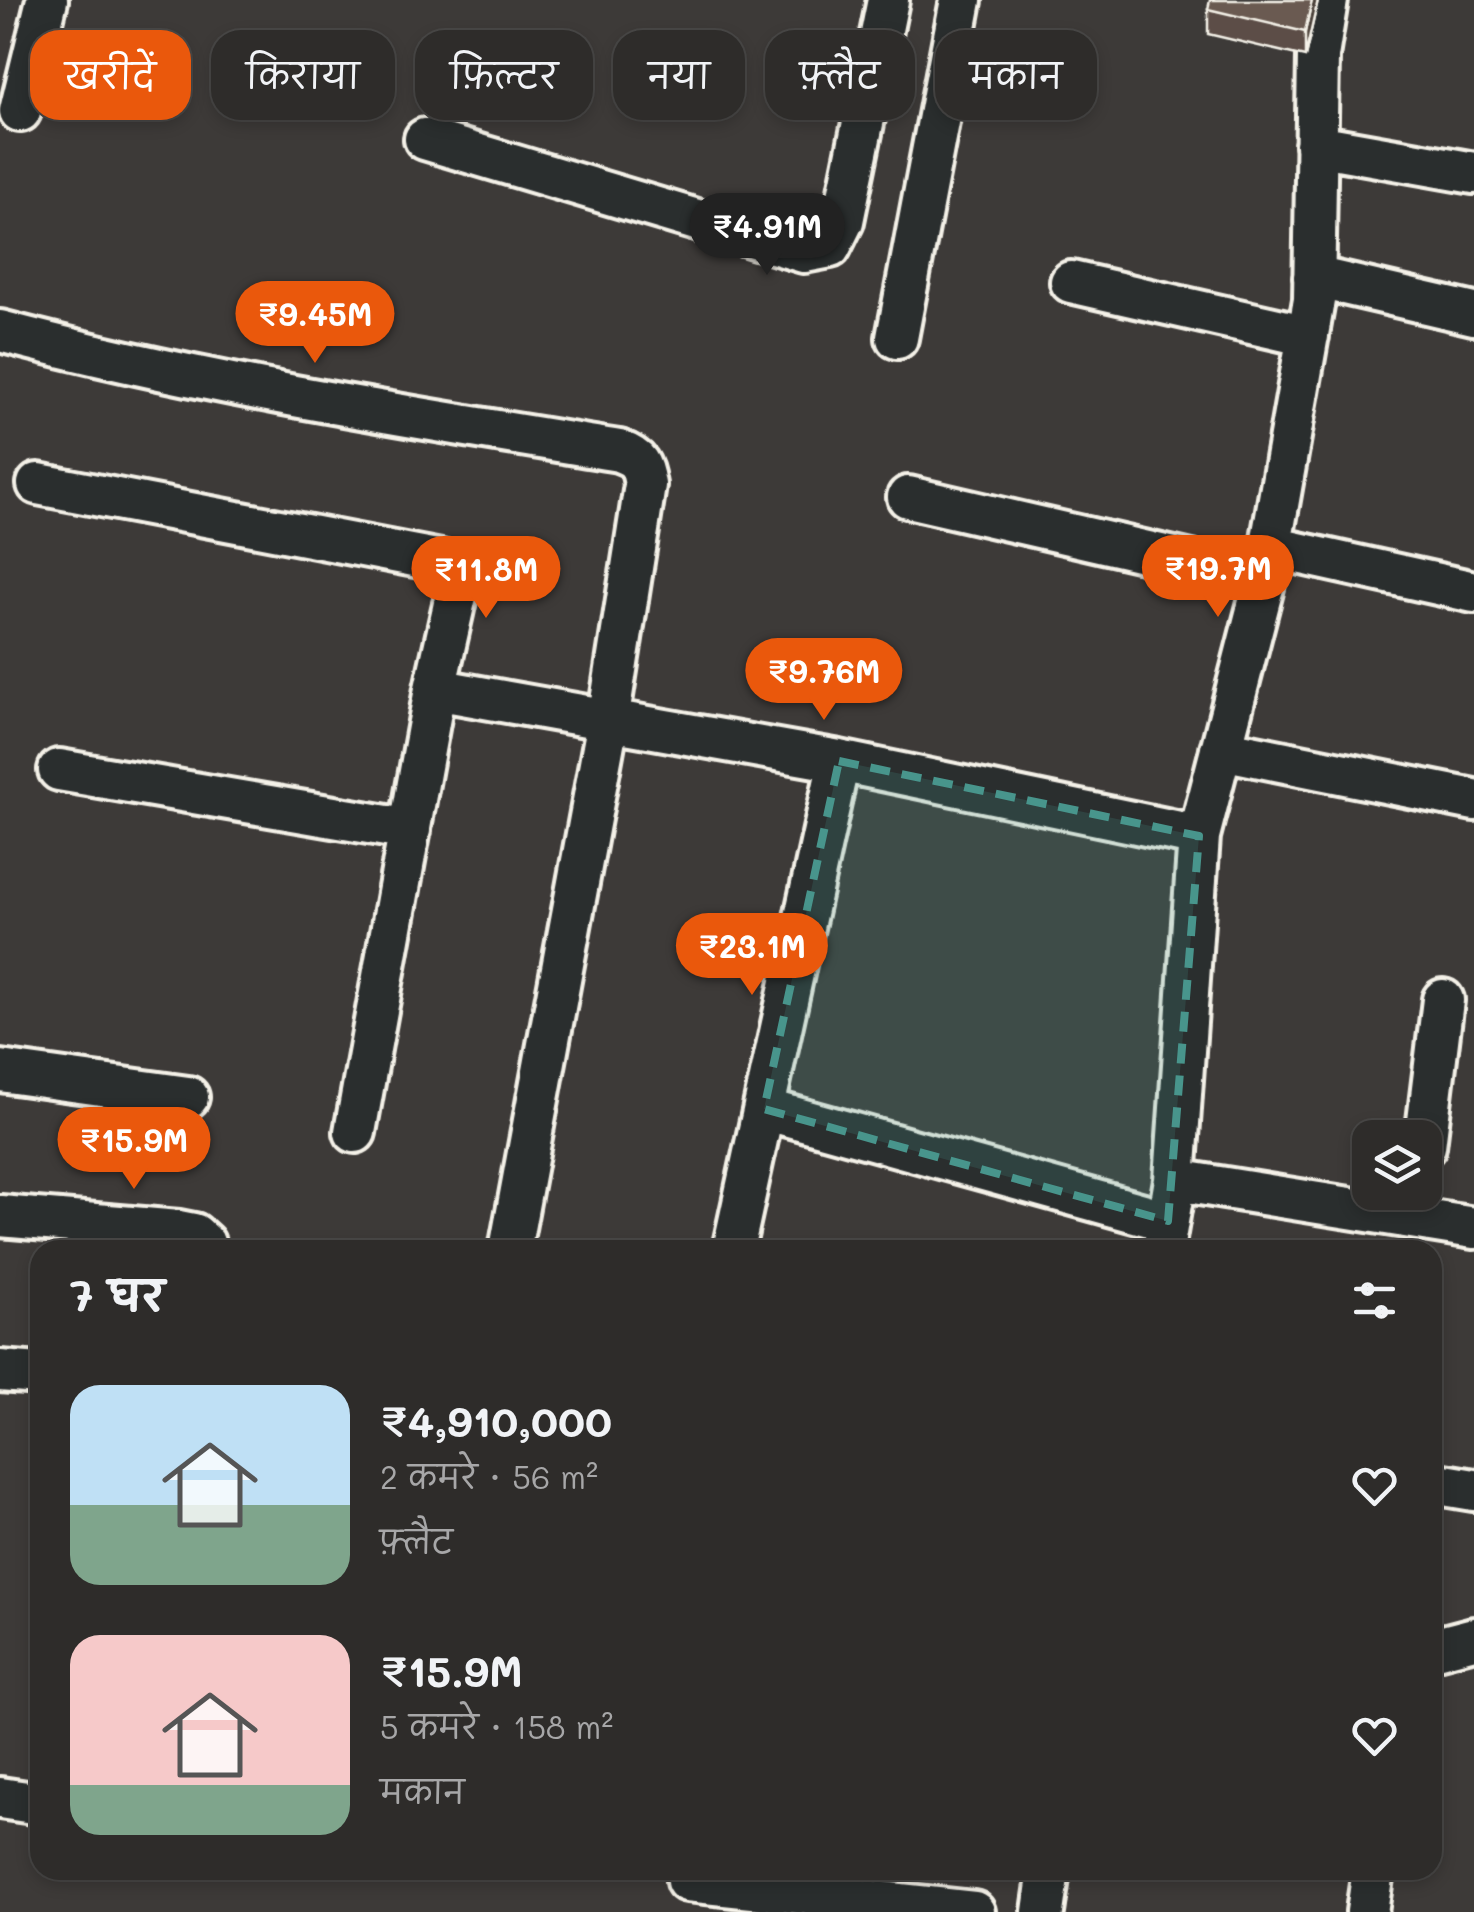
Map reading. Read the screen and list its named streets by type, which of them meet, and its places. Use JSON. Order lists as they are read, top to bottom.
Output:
{
  "page": {
    "chip": [
      "खरीदें",
      "किराया",
      "फ़िल्टर",
      "नया",
      "फ़्लैट",
      "मकान"
    ],
    "price": [
      "₹4.91M",
      "₹9.45M",
      "₹19.7M",
      "₹11.8M",
      "₹9.76M",
      "₹23.1M",
      "₹15.9M"
    ],
    "heading": "7 घर",
    "list": [
      {
        "name": "₹4,910,000",
        "note": "2 कमरे · 56 m² · फ़्लैट"
      },
      {
        "name": "₹15.9M",
        "note": "5 कमरे · 158 m² · मकान"
      }
    ]
  }
}
